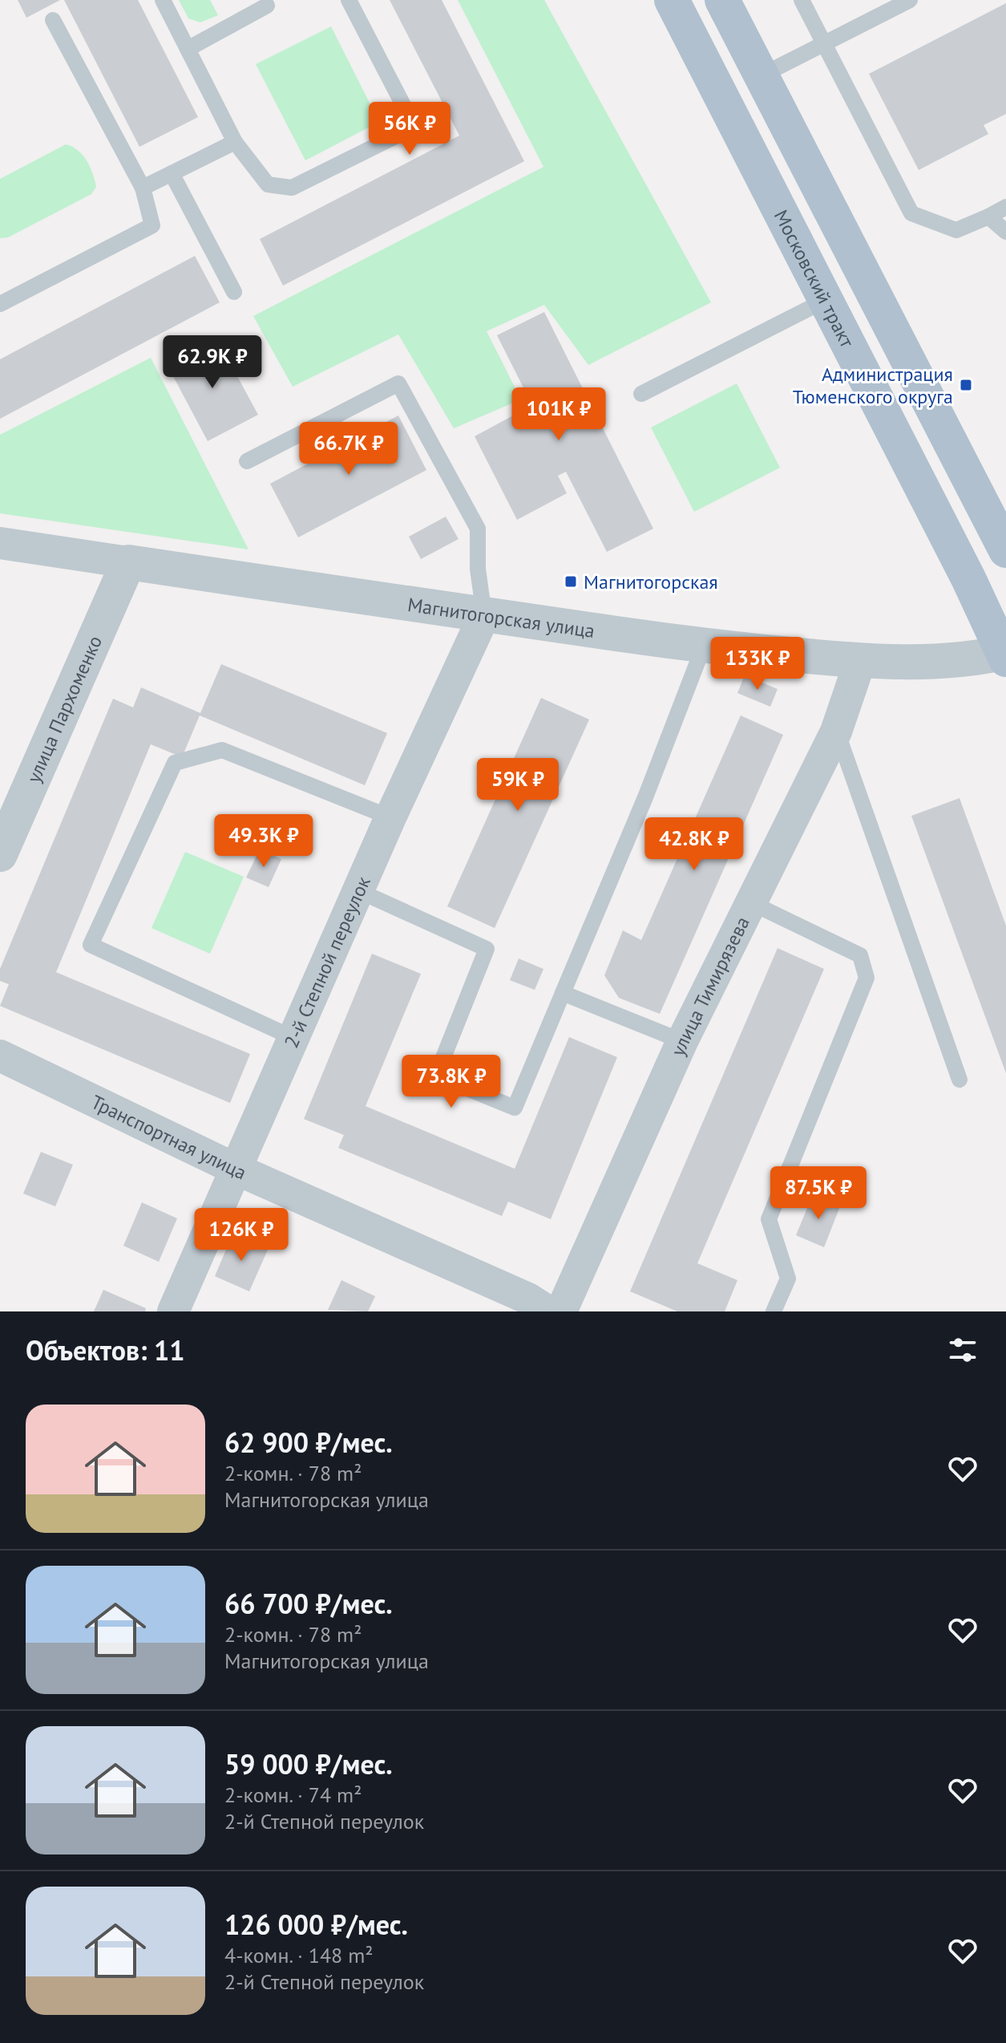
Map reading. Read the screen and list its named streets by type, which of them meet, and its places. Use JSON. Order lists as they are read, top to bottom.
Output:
{
  "streets": {
    "main road": ["Московский тракт"],
    "street": [
      "Магнитогорская улица",
      "улица Пархоменко",
      "2-й Степной переулок",
      "улица Тимирязева",
      "Транспортная улица"
    ]
  },
  "crossings": [
    ["Московский тракт", "Магнитогорская улица"],
    ["Магнитогорская улица", "улица Пархоменко"],
    ["Магнитогорская улица", "2-й Степной переулок"],
    ["Магнитогорская улица", "улица Тимирязева"],
    ["2-й Степной переулок", "Транспортная улица"]
  ],
  "places": {
    "transit": ["Администрация Тюменского округа", "Магнитогорская"]
  },
  "page": {
    "price": [
      "56K ₽",
      "62.9K ₽",
      "101K ₽",
      "66.7K ₽",
      "133K ₽",
      "59K ₽",
      "49.3K ₽",
      "42.8K ₽",
      "73.8K ₽",
      "87.5K ₽",
      "126K ₽"
    ],
    "heading": "Объектов: 11",
    "list": [
      {
        "name": "62 900 ₽/мес.",
        "note": "2-комн. · 78 m² · Магнитогорская улица"
      },
      {
        "name": "66 700 ₽/мес.",
        "note": "2-комн. · 78 m² · Магнитогорская улица"
      },
      {
        "name": "59 000 ₽/мес.",
        "note": "2-комн. · 74 m² · 2-й Степной переулок"
      },
      {
        "name": "126 000 ₽/мес.",
        "note": "4-комн. · 148 m² · 2-й Степной переулок"
      }
    ]
  }
}
